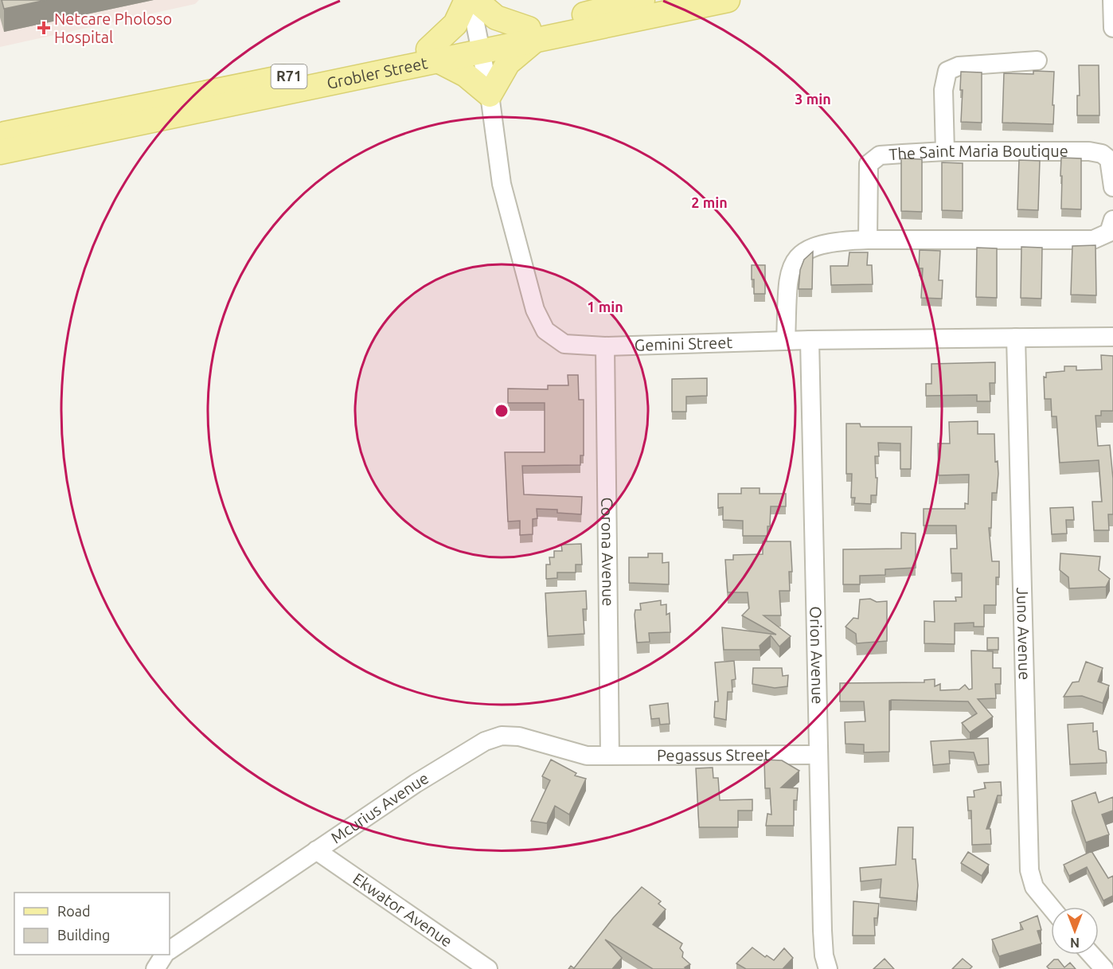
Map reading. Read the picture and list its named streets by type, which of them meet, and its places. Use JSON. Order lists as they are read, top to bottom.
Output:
{
  "streets": {
    "main road": ["Grobler Street", "R71"],
    "street": [
      "The Saint Maria Boutique",
      "Gemini Street",
      "Corona Avenue",
      "Juno Avenue",
      "Orion Avenue",
      "Pegassus Street",
      "Mcurius Avenue",
      "Ekwator Avenue"
    ]
  },
  "crossings": [
    ["Grobler Street", "Gemini Street"],
    ["Gemini Street", "Corona Avenue"],
    ["Gemini Street", "Juno Avenue"],
    ["Gemini Street", "Orion Avenue"],
    ["Corona Avenue", "Pegassus Street"],
    ["Corona Avenue", "Mcurius Avenue"],
    ["Orion Avenue", "Pegassus Street"],
    ["Pegassus Street", "Mcurius Avenue"],
    ["Mcurius Avenue", "Ekwator Avenue"]
  ],
  "places": {
    "health": ["Netcare Pholoso Hospital"]
  },
  "legend": ["Road", "Building"],
  "north": "bottom",
  "rings": ["3 min", "2 min", "1 min"]
}
